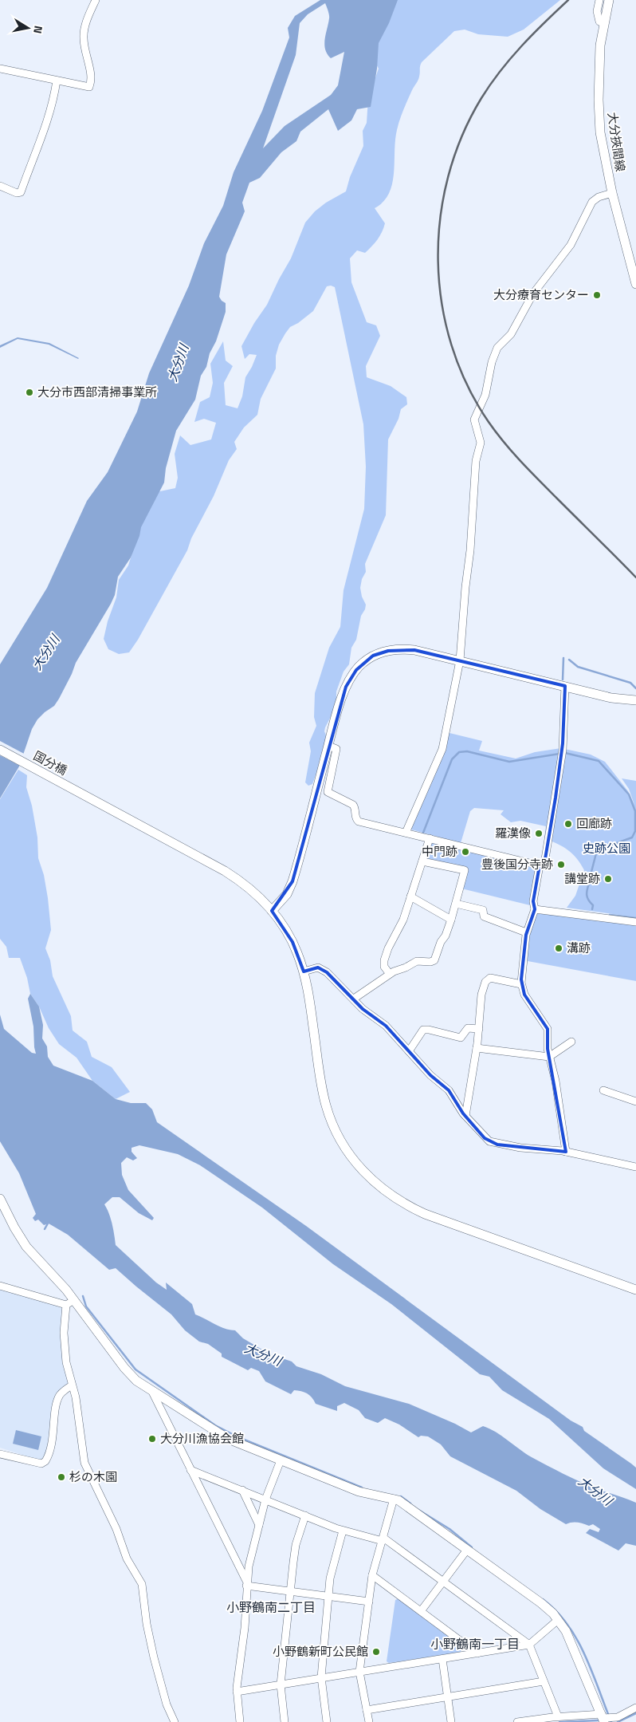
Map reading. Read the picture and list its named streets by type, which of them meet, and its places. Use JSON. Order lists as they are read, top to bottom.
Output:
{
  "streets": {
    "street": ["大分挾間線", "国分橋"]
  },
  "districts": ["小野鶴南二丁目", "小野鶴南一丁目"],
  "water": ["大分川"],
  "parks": ["史跡公園"],
  "places": [
    "大分療育センター",
    "大分市西部清掃事業所",
    "回廊跡",
    "羅漢像",
    "中門跡",
    "豊後国分寺跡",
    "講堂跡",
    "溝跡",
    "大分川漁協会館",
    "杉の木園",
    "小野鶴新町公民館"
  ],
  "north": "right"
}
